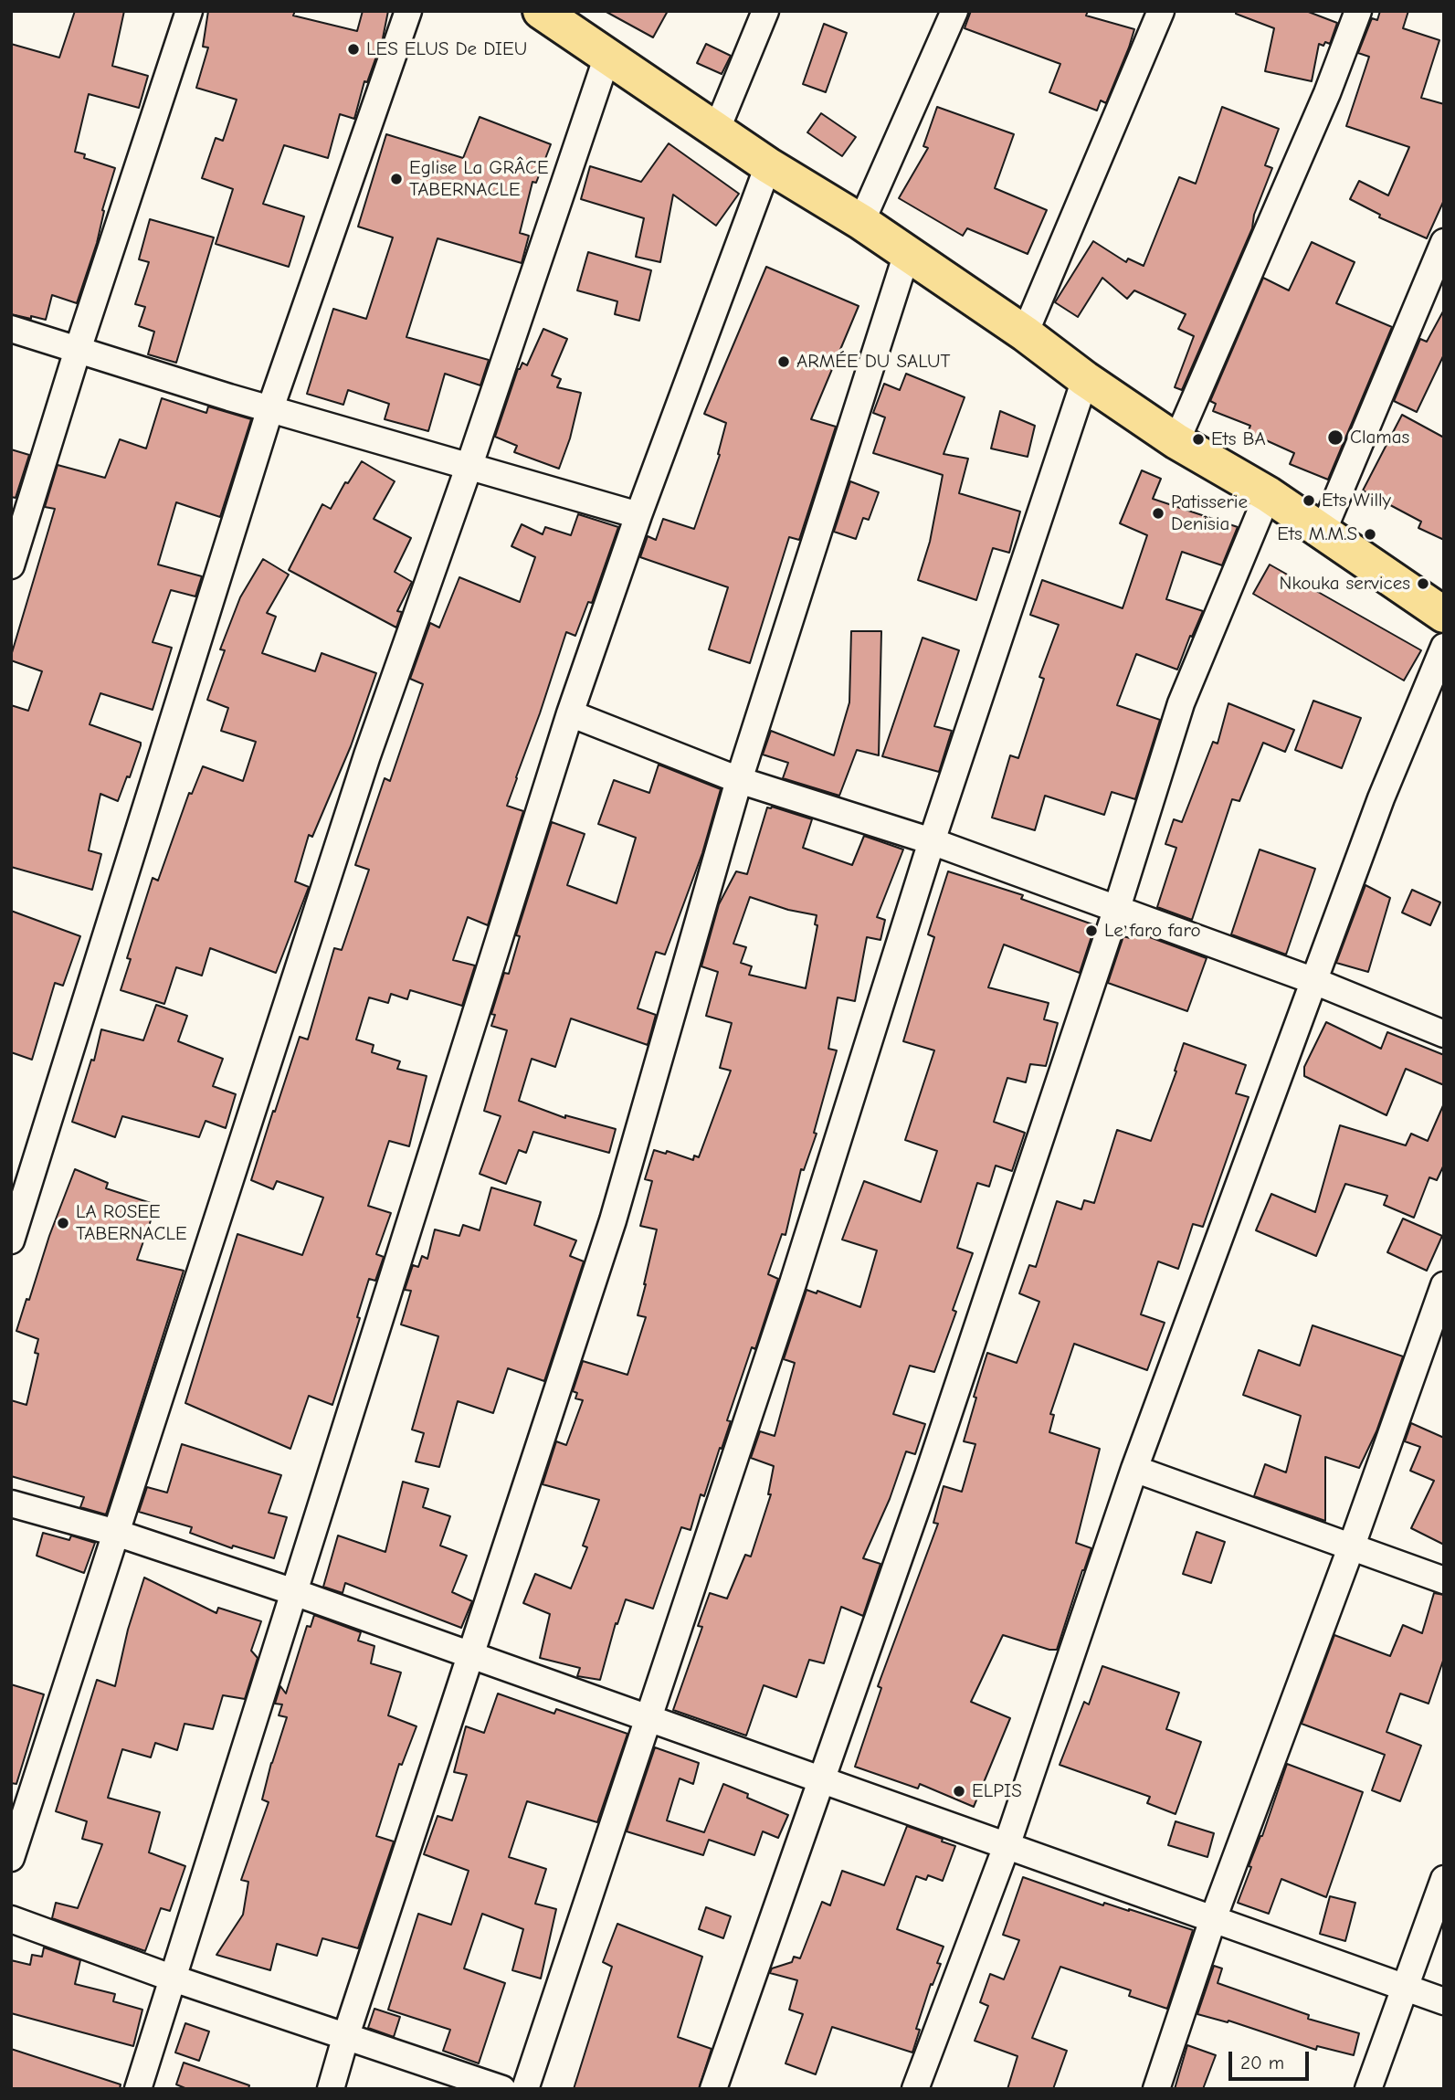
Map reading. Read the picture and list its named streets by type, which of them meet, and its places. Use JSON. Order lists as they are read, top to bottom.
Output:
{
  "places": [
    "LES ELUS De DIEU",
    "Eglise La GRÂCE TABERNACLE",
    "ARMÉE DU SALUT",
    "Clamas",
    "Ets BA",
    "Ets Willy",
    "Patisserie Denisia",
    "Ets M.M.S",
    "Nkouka services",
    "Le faro faro",
    "LA ROSEE TABERNACLE",
    "ELPIS"
  ],
  "scale_bar": "20 m"
}
